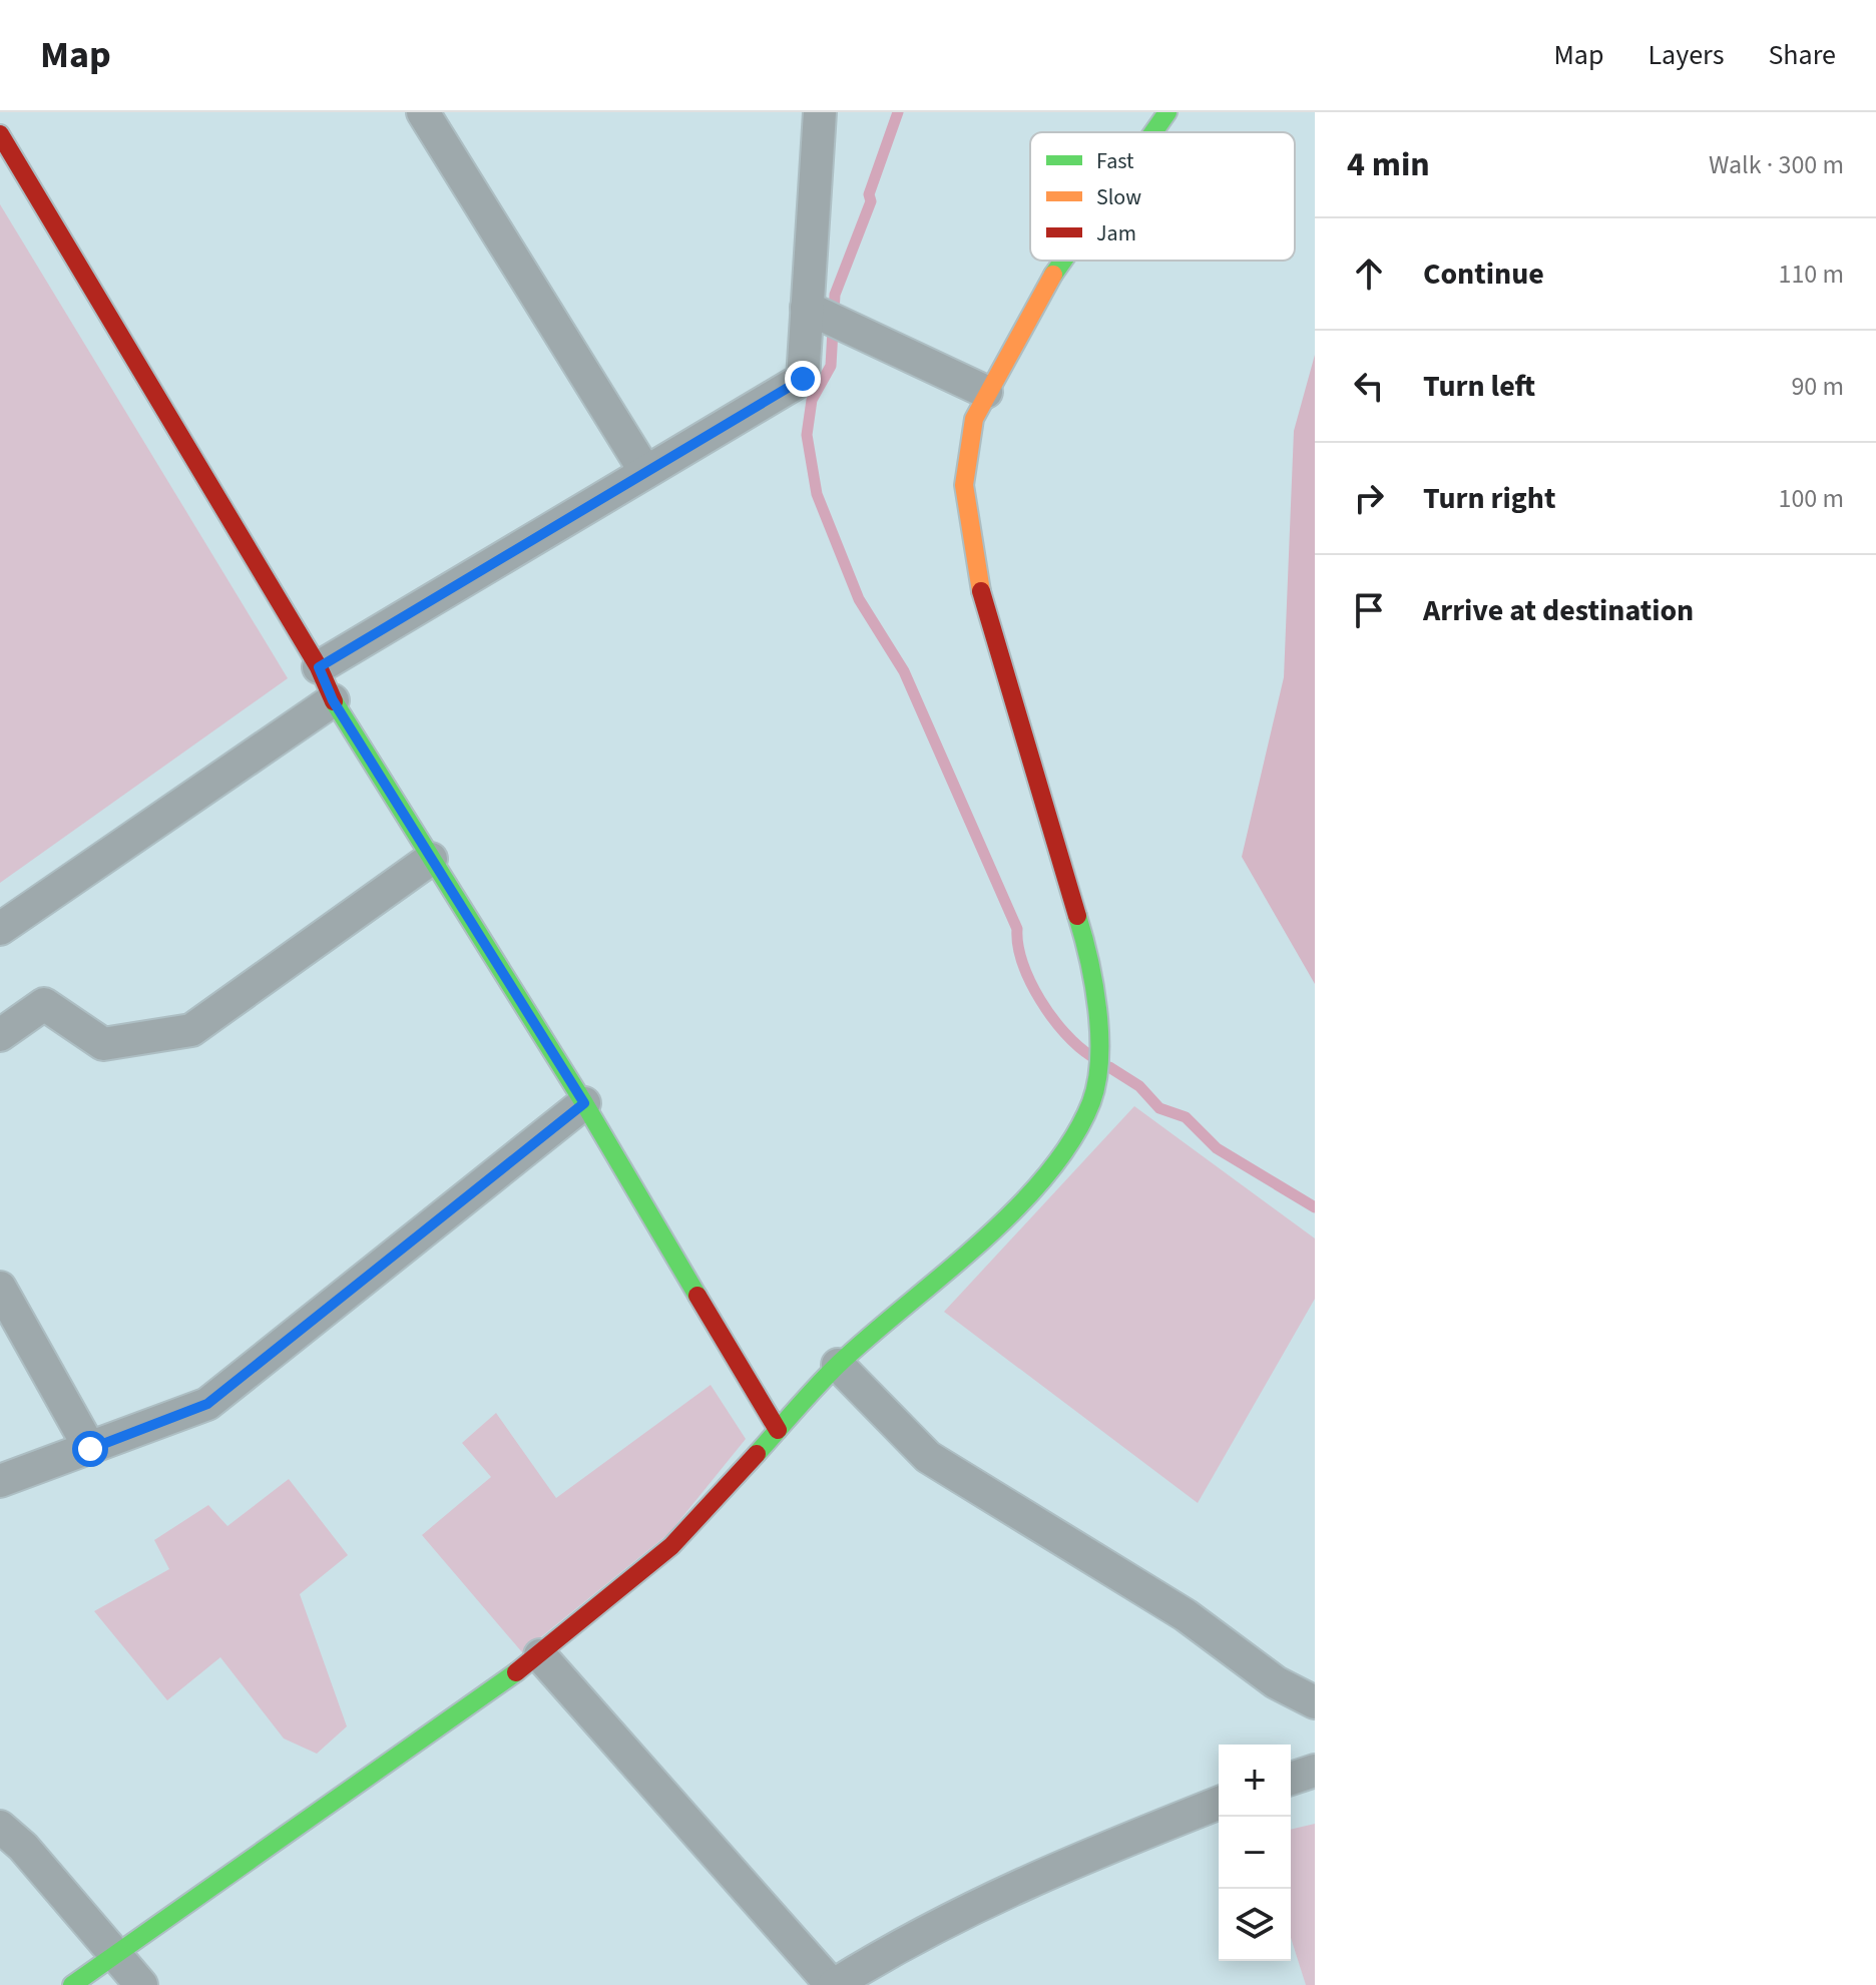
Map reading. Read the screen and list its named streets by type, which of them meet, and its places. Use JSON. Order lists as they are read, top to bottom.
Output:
{
  "legend": ["Fast", "Slow", "Jam"],
  "page": {
    "header": "Map",
    "nav": ["Map", "Layers", "Share"],
    "heading": ["4 min", "Walk · 300 m"],
    "list": [
      ["Continue", "110 m"],
      ["Turn left", "90 m"],
      ["Turn right", "100 m"],
      "Arrive at destination"
    ],
    "map_buttons": ["+", "−"]
  }
}
